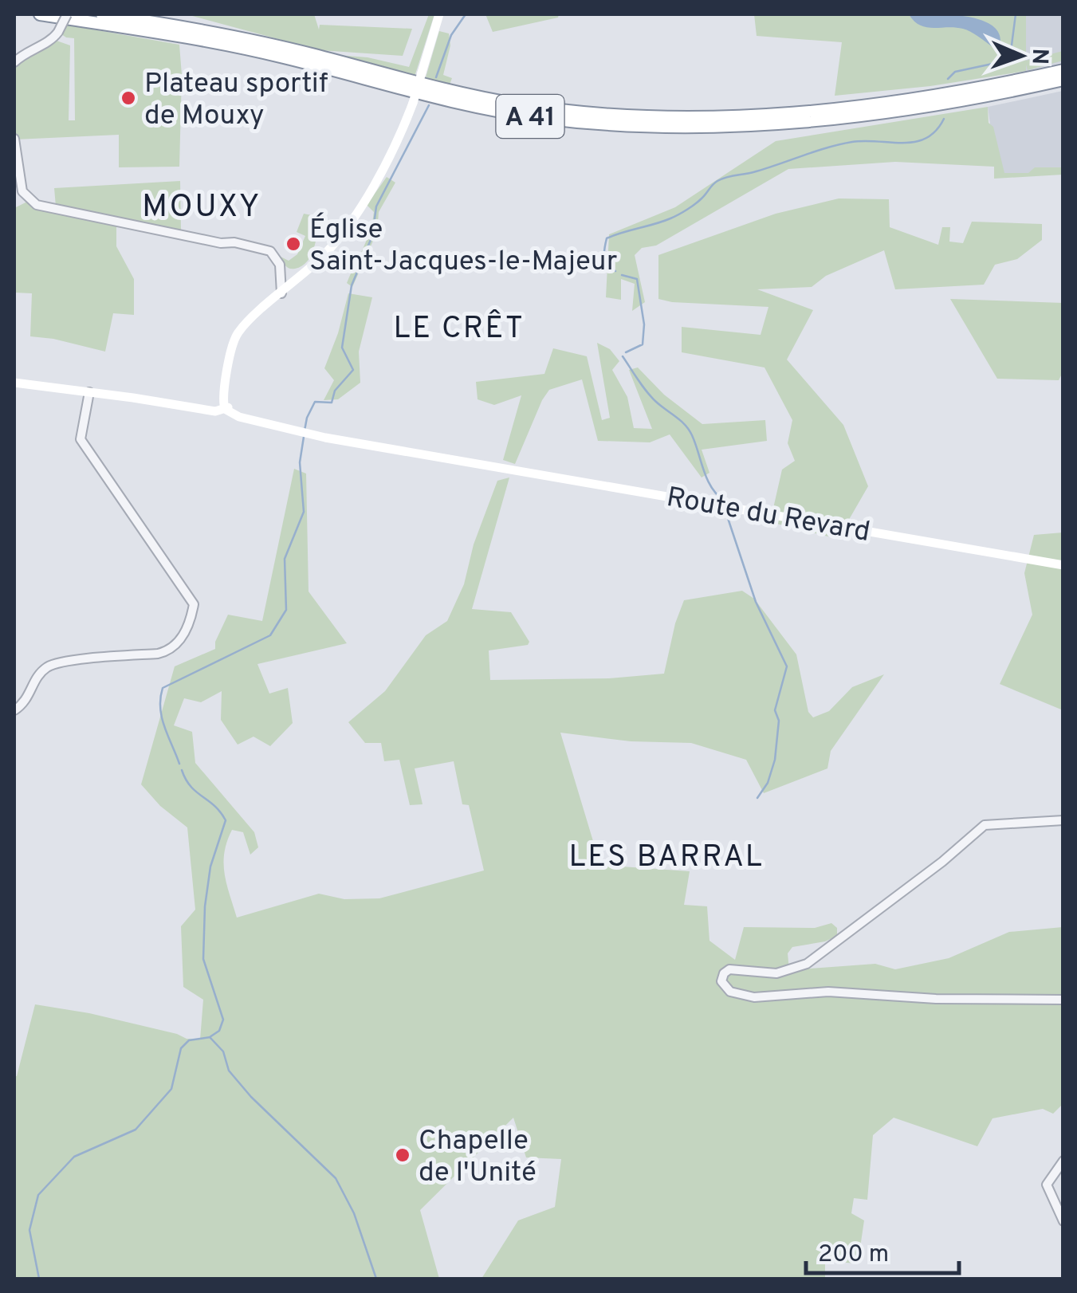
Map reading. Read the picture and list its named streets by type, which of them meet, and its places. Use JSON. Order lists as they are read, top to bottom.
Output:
{
  "streets": {
    "highway": ["A 41"],
    "main road": ["Route du Revard"]
  },
  "districts": ["MOUXY", "LE CRÊT", "LES BARRAL"],
  "places": ["Plateau sportif de Mouxy", "Église Saint-Jacques-le-Majeur", "Chapelle de l'Unité"],
  "scale_bar": "200 m",
  "north": "right"
}
